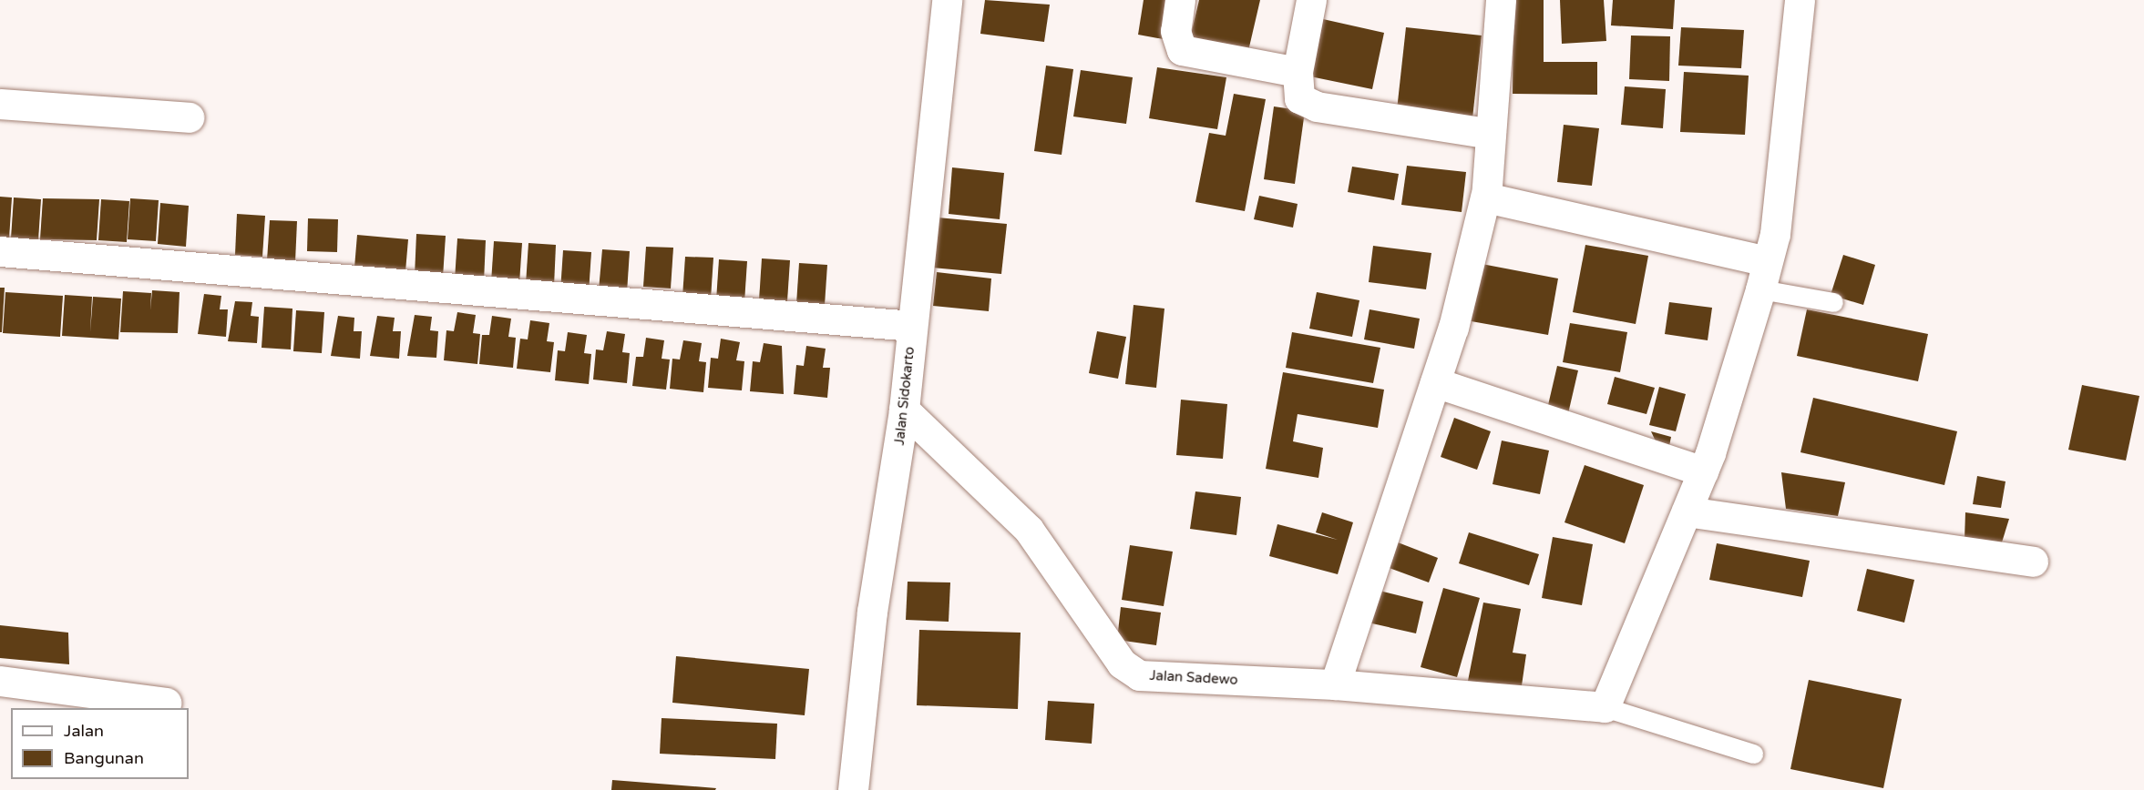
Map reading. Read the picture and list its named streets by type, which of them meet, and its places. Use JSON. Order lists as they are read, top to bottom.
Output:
{
  "streets": {
    "street": ["Jalan Sidokarto", "Jalan Sadewo"]
  },
  "crossings": [
    ["Jalan Sidokarto", "Jalan Sadewo"]
  ],
  "legend": ["Jalan", "Bangunan"]
}
